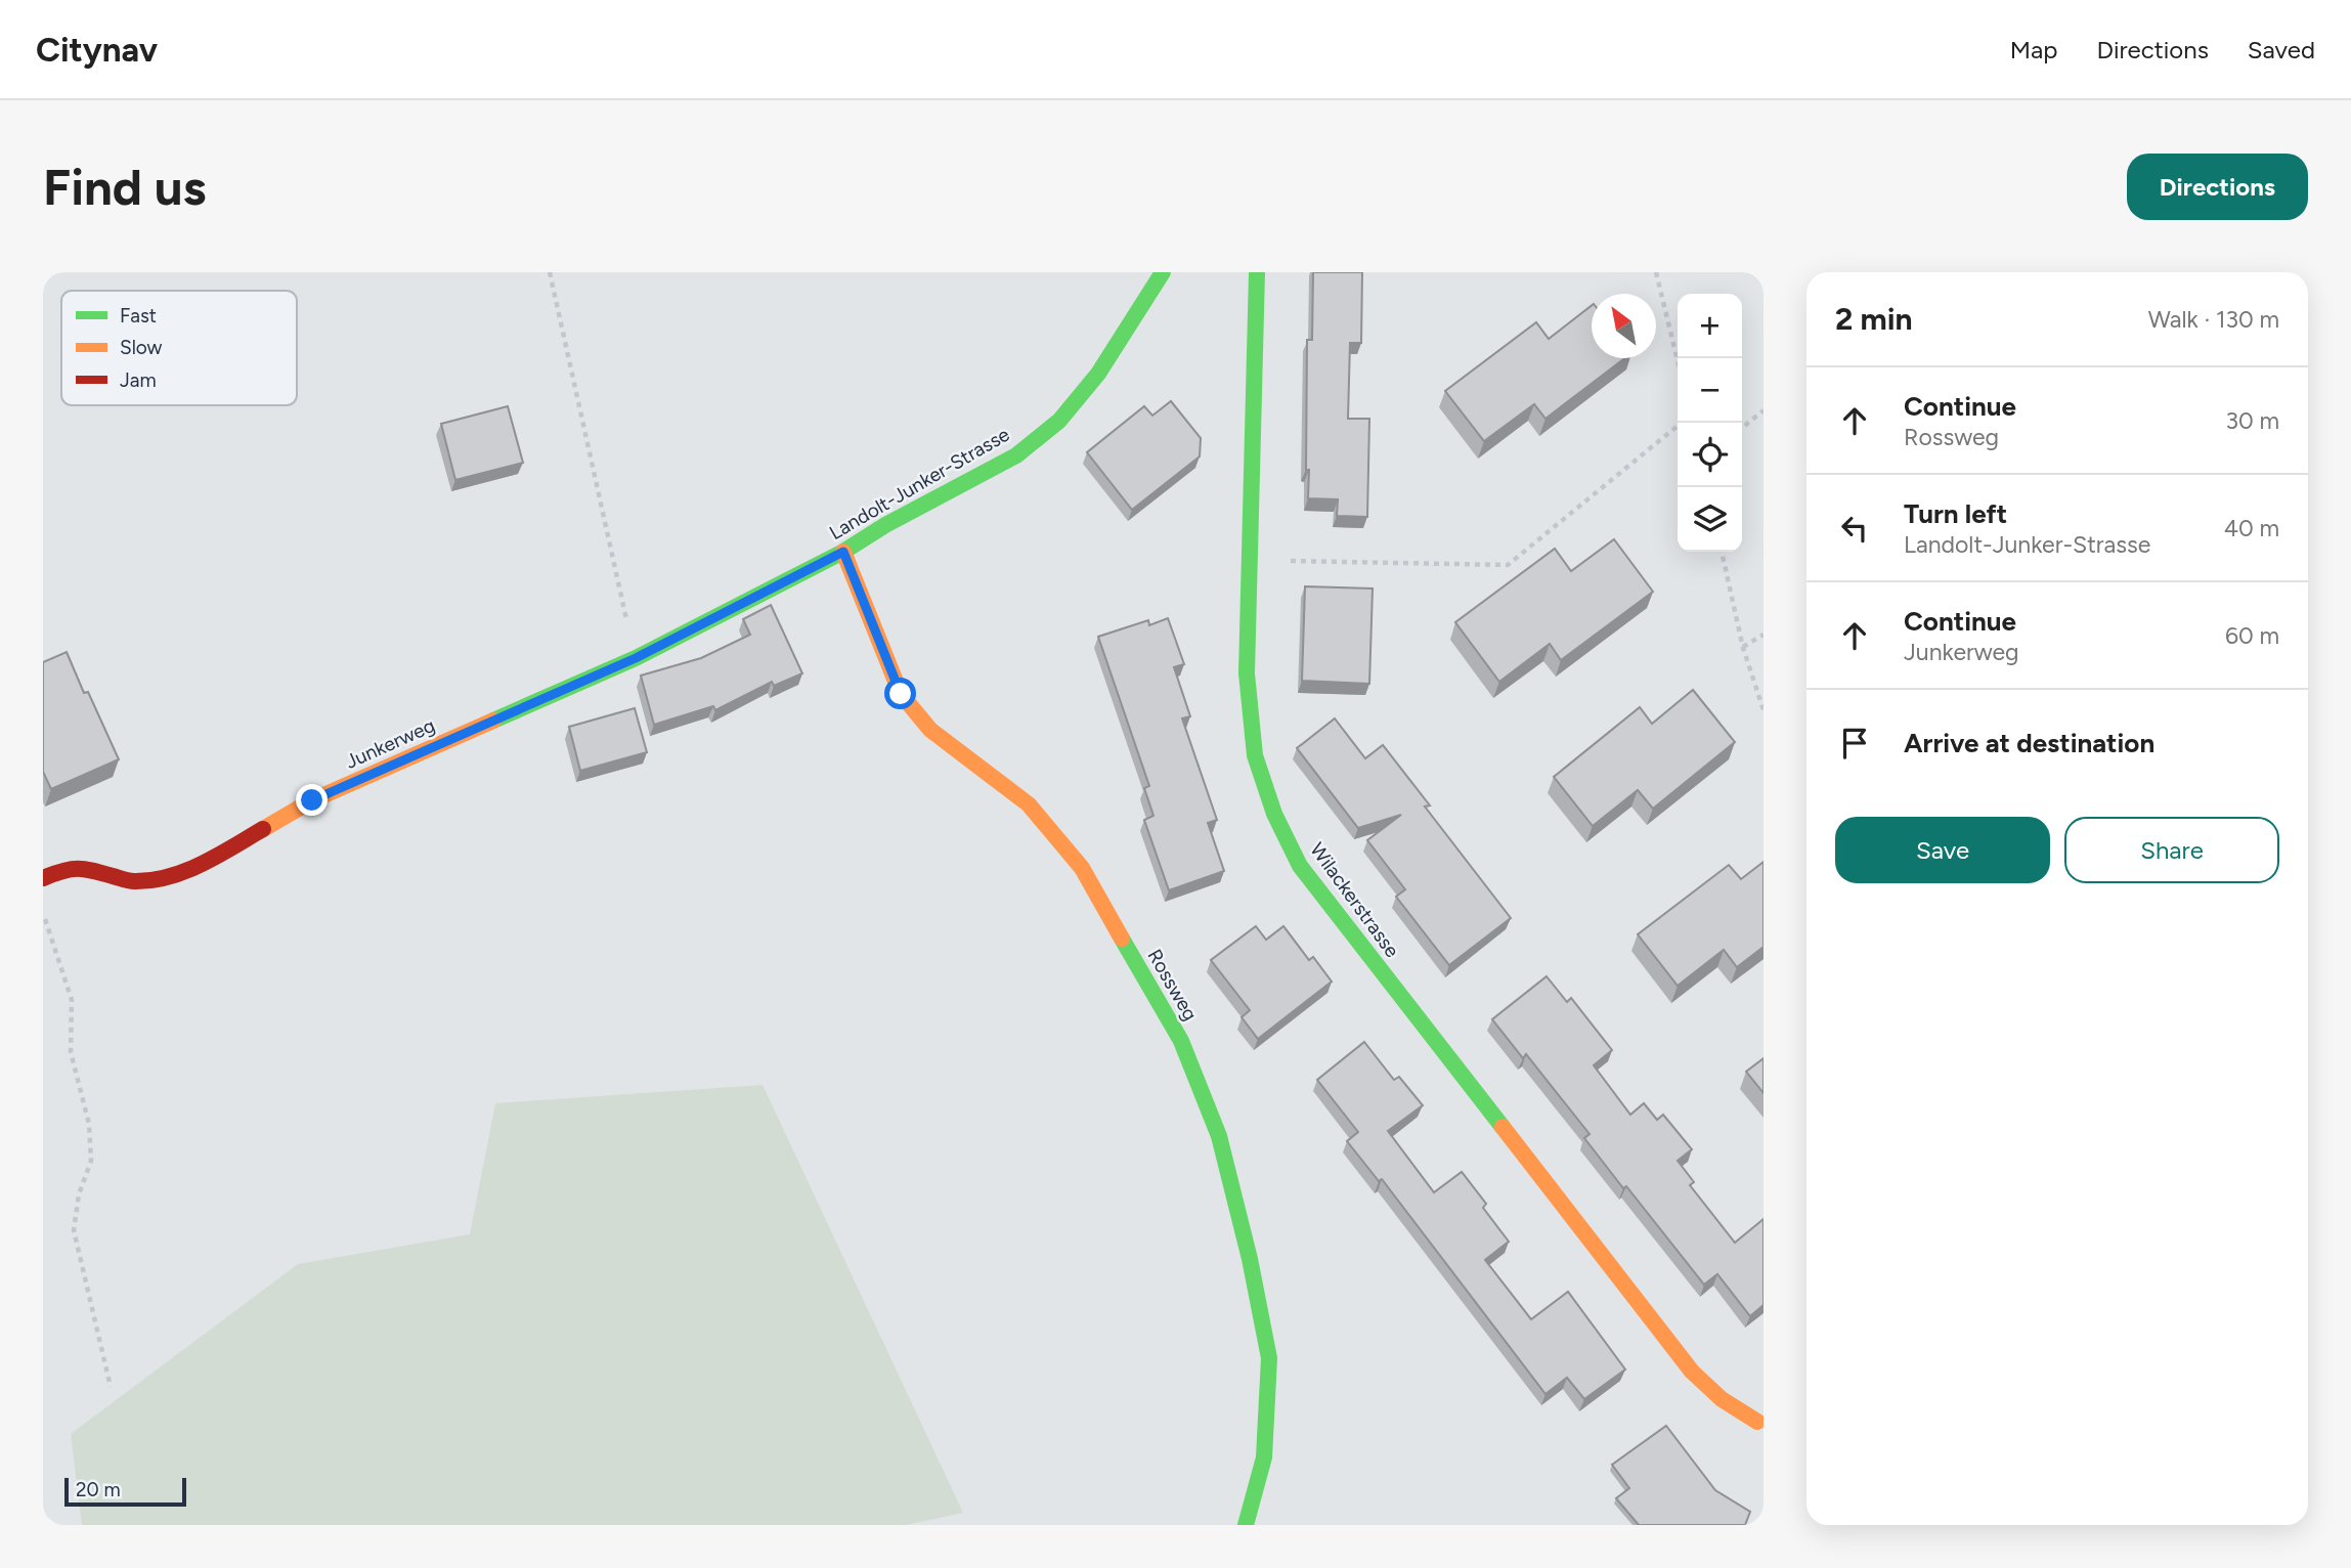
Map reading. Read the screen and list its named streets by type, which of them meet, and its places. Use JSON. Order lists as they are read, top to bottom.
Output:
{
  "streets": {
    "street": [
      "Landolt-Junker-Strasse",
      "Junkerweg",
      "Wilackerstrasse",
      "Rossweg"
    ]
  },
  "crossings": [
    ["Landolt-Junker-Strasse", "Junkerweg"],
    ["Landolt-Junker-Strasse", "Rossweg"]
  ],
  "legend": ["Fast", "Slow", "Jam"],
  "scale_bar": "20 m",
  "north": "top left",
  "page": {
    "header": "Citynav",
    "nav": ["Map", "Directions", "Saved"],
    "buttons": [
      "Directions",
      ["Save", "Share"]
    ],
    "title": "Find us",
    "heading": ["2 min", "Walk · 130 m"],
    "map_buttons": ["+", "−"],
    "list": [
      ["Continue", "Rossweg", "30 m"],
      ["Turn left", "Landolt-Junker-Strasse", "40 m"],
      ["Continue", "Junkerweg", "60 m"],
      "Arrive at destination"
    ],
    "scale": "20 m"
  }
}
